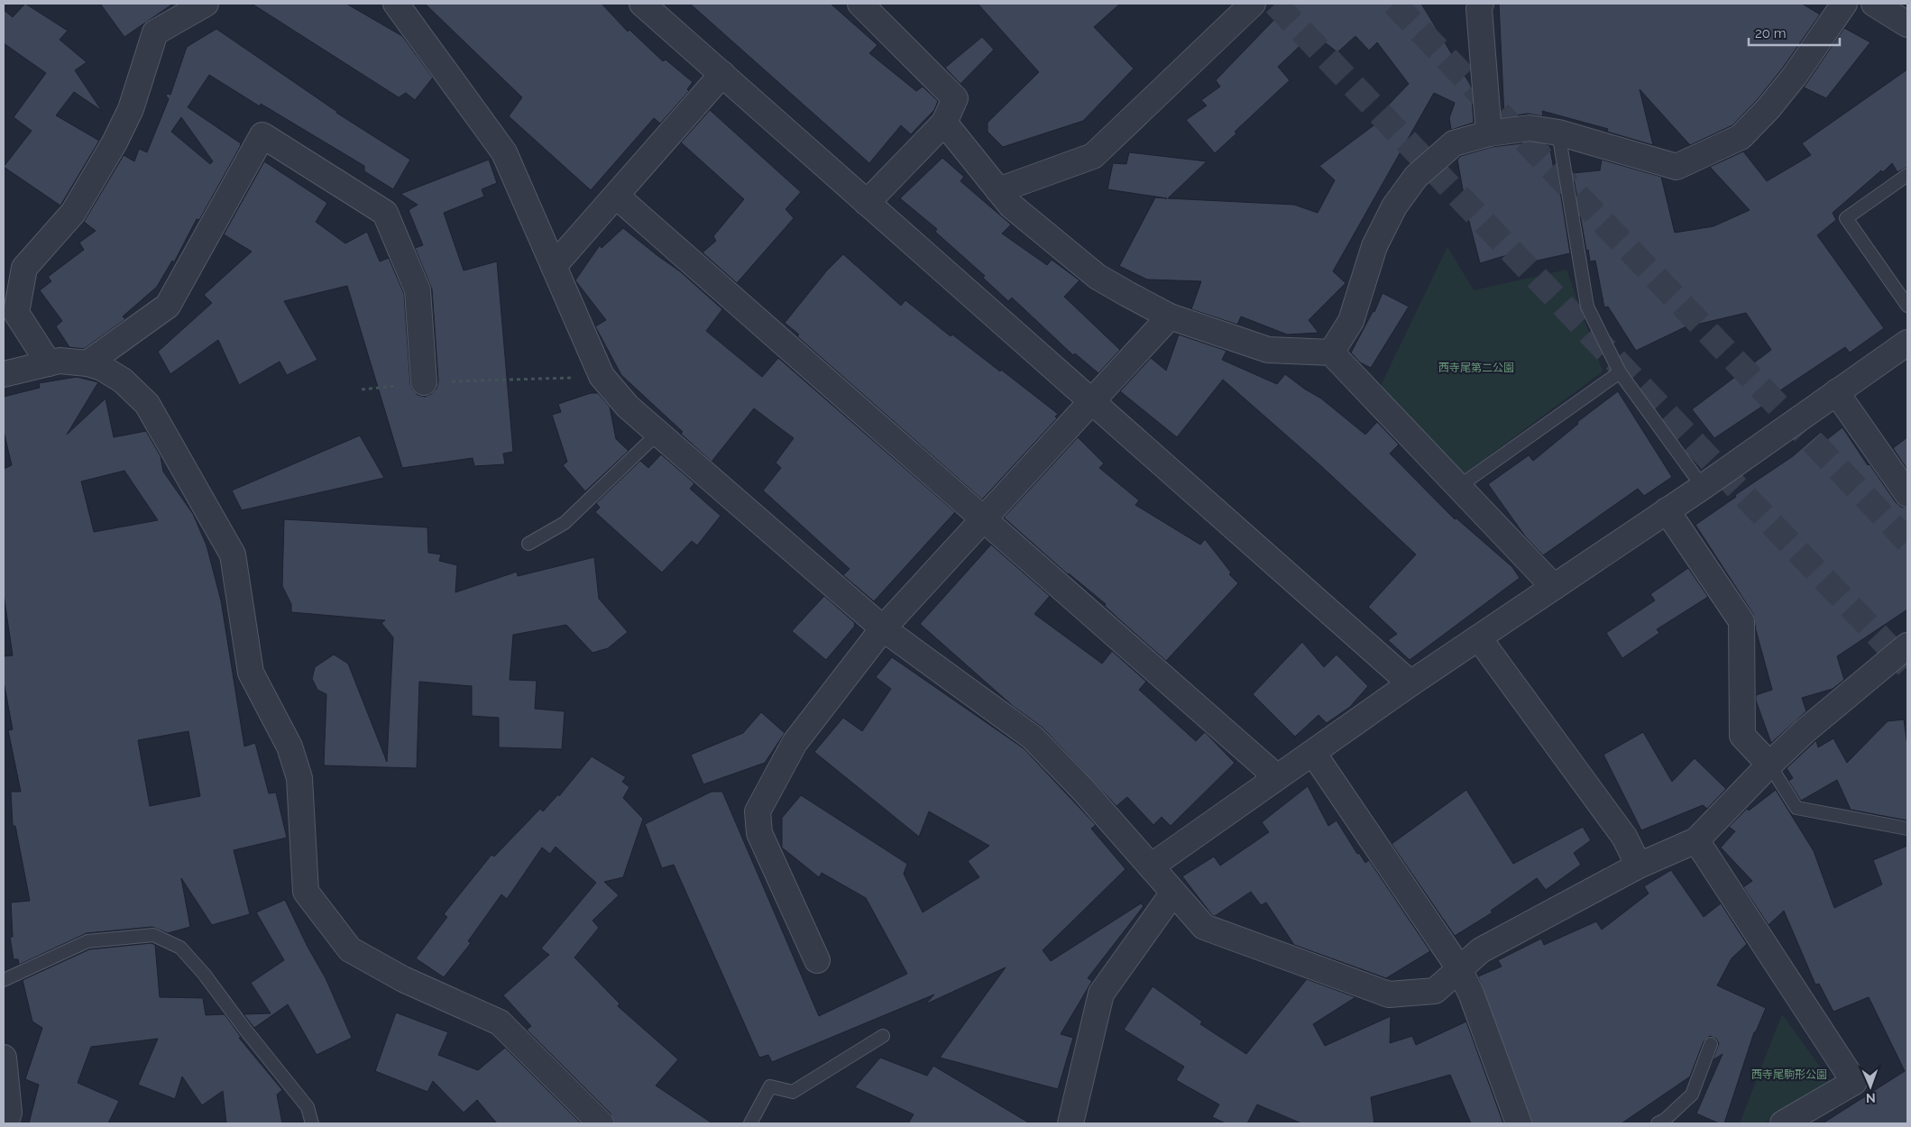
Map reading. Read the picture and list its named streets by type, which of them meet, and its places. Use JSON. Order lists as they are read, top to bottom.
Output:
{
  "parks": ["西寺尾第二公園", "西寺尾駒形公園"],
  "scale_bar": "20 m",
  "north": "bottom"
}
